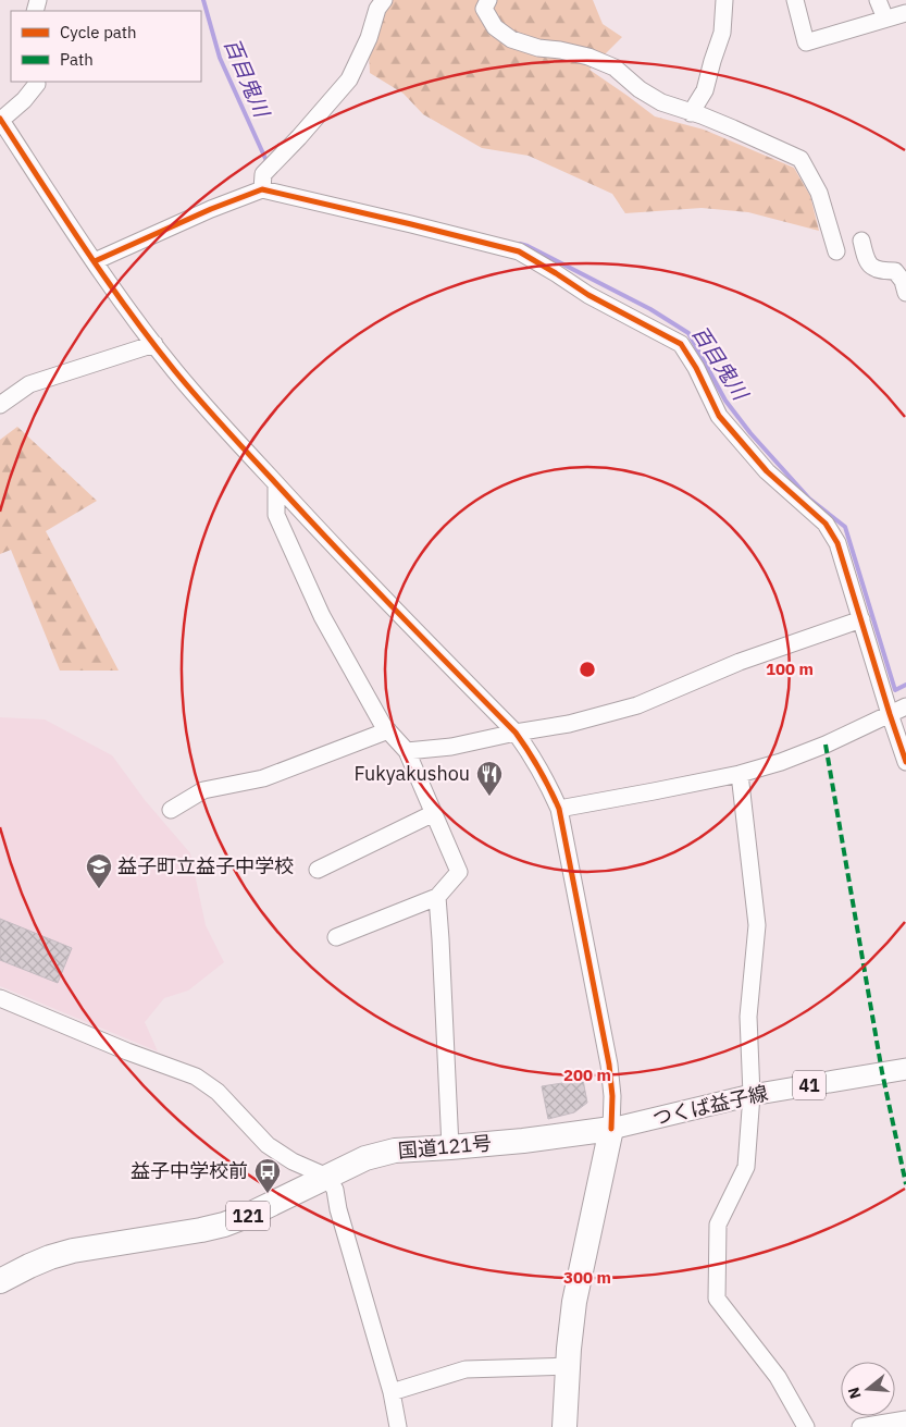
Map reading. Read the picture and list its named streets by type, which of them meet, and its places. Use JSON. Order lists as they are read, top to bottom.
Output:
{
  "streets": {
    "highway": ["国道121号", "121"],
    "main road": ["41", "つくば益子線"]
  },
  "crossings": [
    ["つくば益子線", "国道121号"]
  ],
  "water": ["百目鬼川"],
  "places": {
    "restaurant": ["Fukyakushou"],
    "school or university": ["益子町立益子中学校"],
    "bus stop": ["益子中学校前"]
  },
  "legend": ["Cycle path", "Path"],
  "north": "left",
  "rings": ["100 m", "200 m", "300 m"]
}
